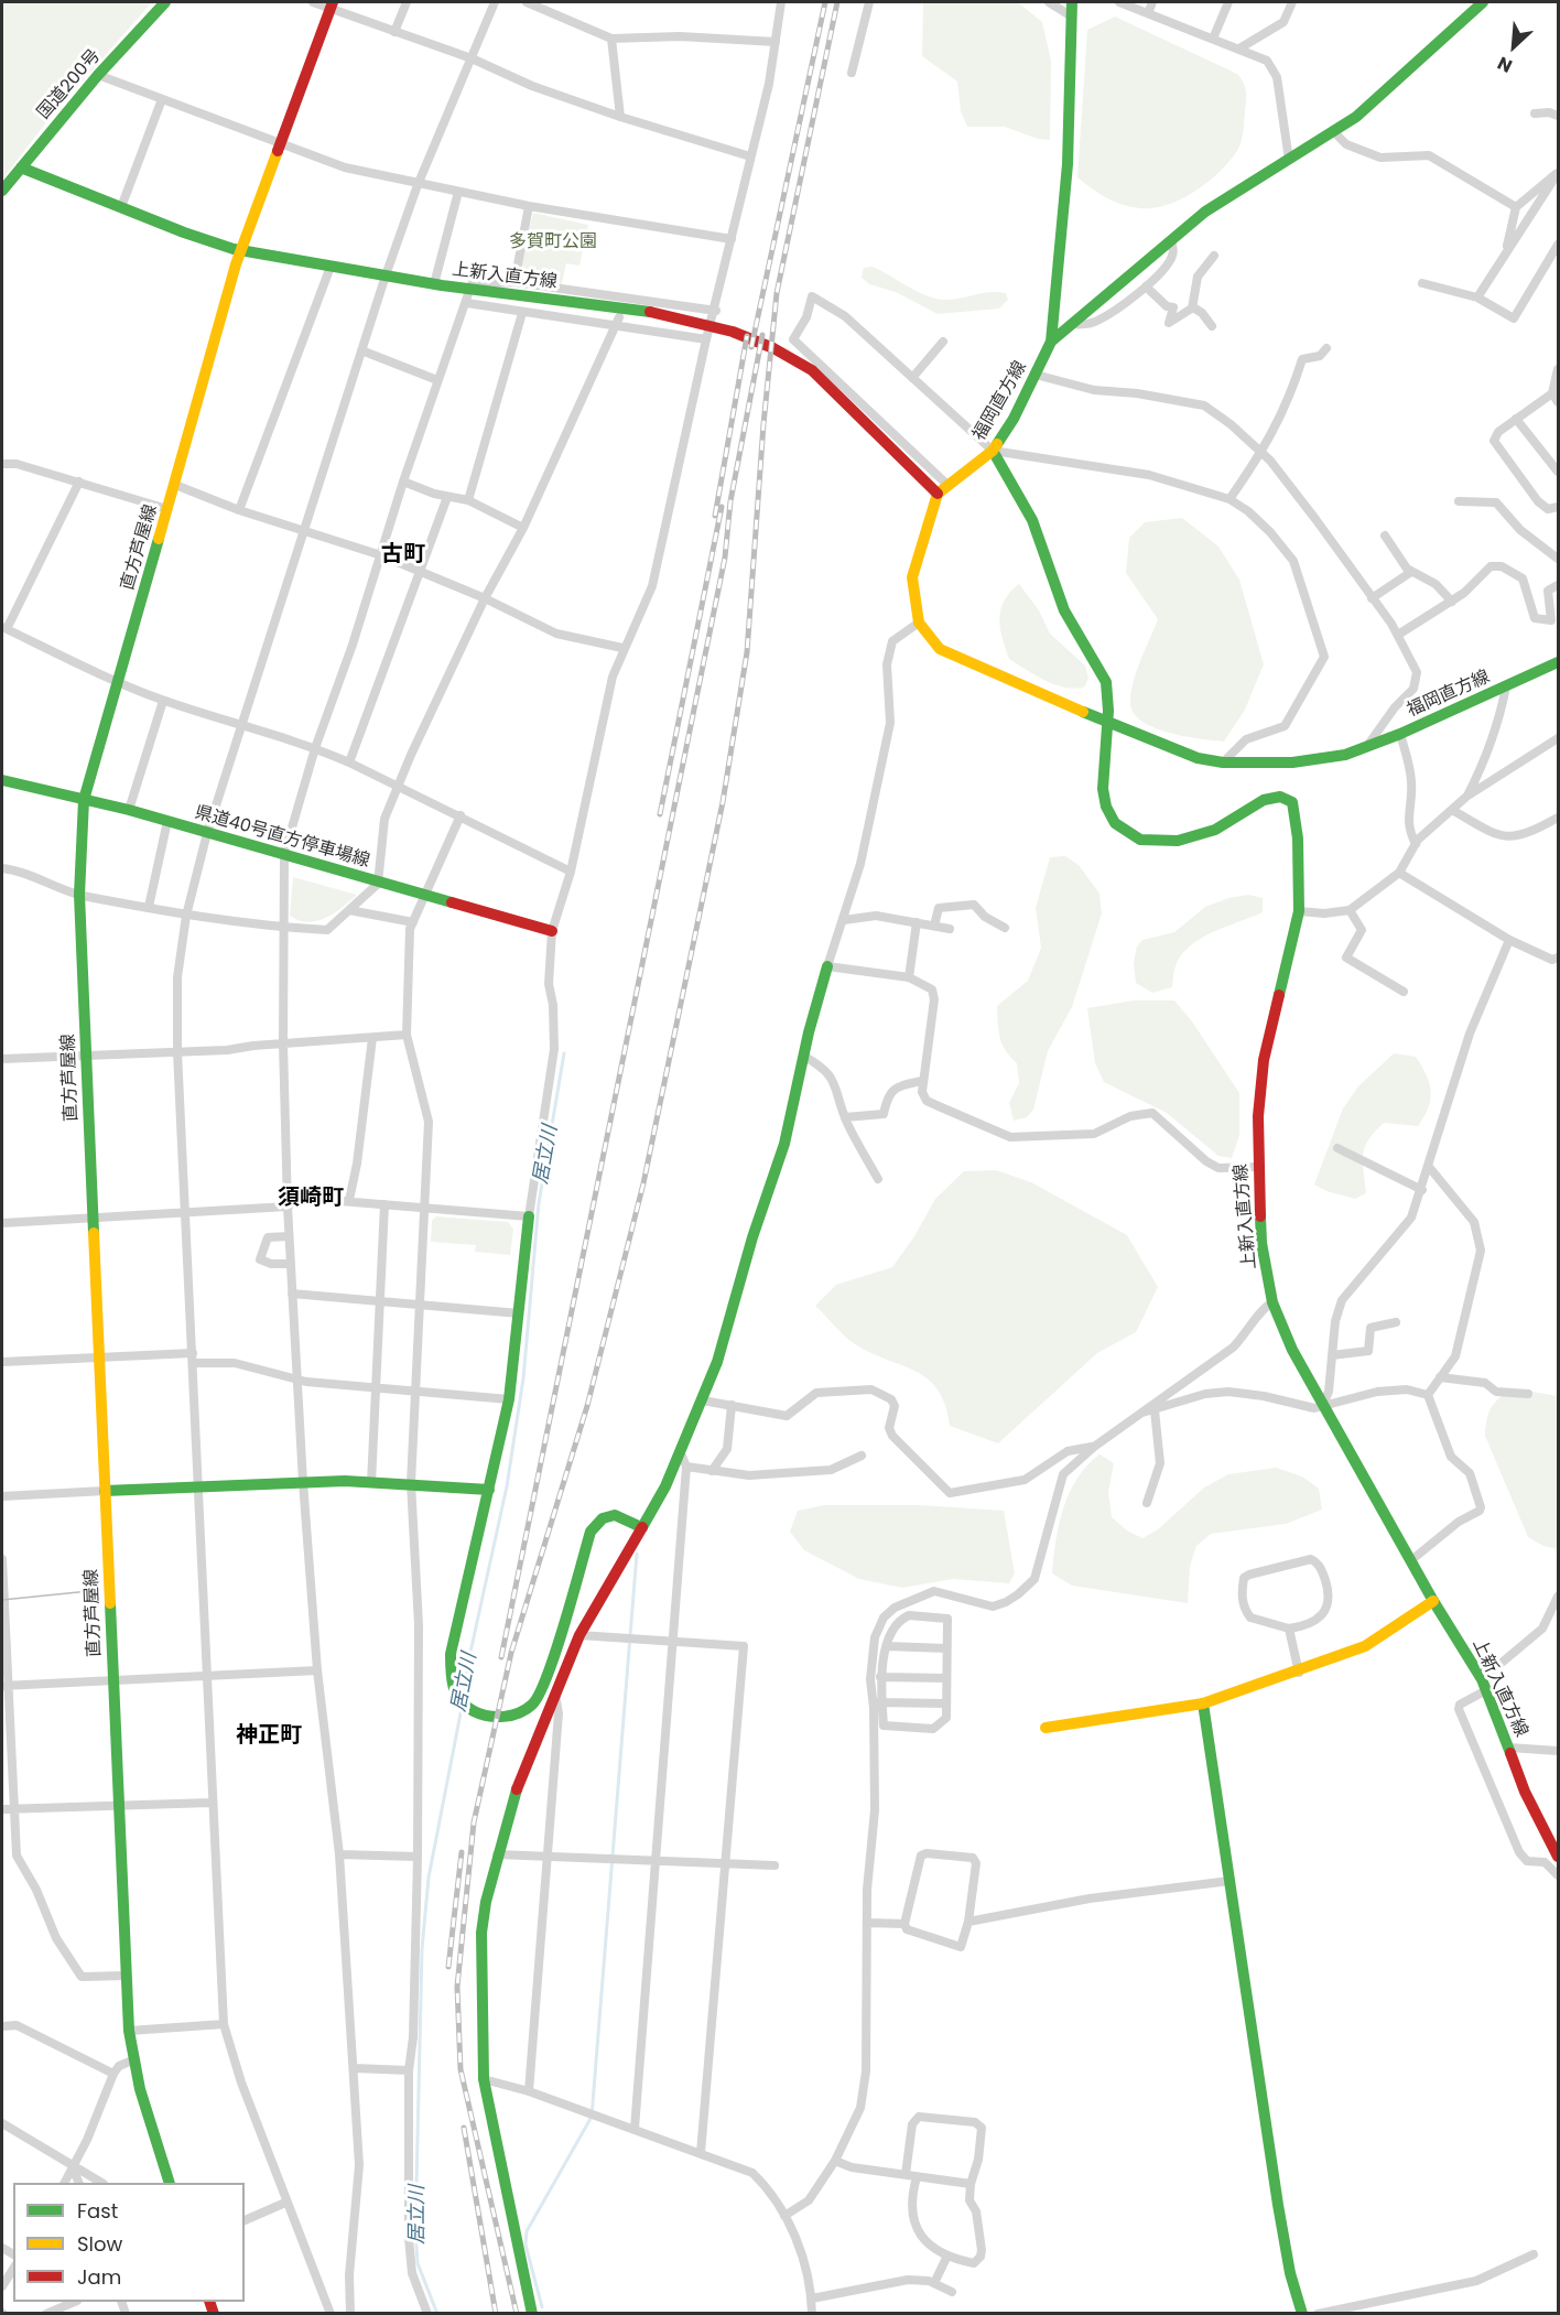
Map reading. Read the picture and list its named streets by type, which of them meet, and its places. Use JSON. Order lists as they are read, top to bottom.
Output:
{
  "streets": {
    "main road": [
      "国道200号",
      "上新入直方線",
      "福岡直方線",
      "直方芦屋線",
      "県道40号直方停車場線"
    ]
  },
  "crossings": [
    ["国道200号", "上新入直方線"],
    ["上新入直方線", "福岡直方線"],
    ["上新入直方線", "直方芦屋線"],
    ["直方芦屋線", "県道40号直方停車場線"]
  ],
  "districts": ["古町", "須崎町", "神正町"],
  "water": ["居立川"],
  "parks": ["多賀町公園"],
  "legend": ["Fast", "Slow", "Jam"],
  "north": "bottom left"
}
